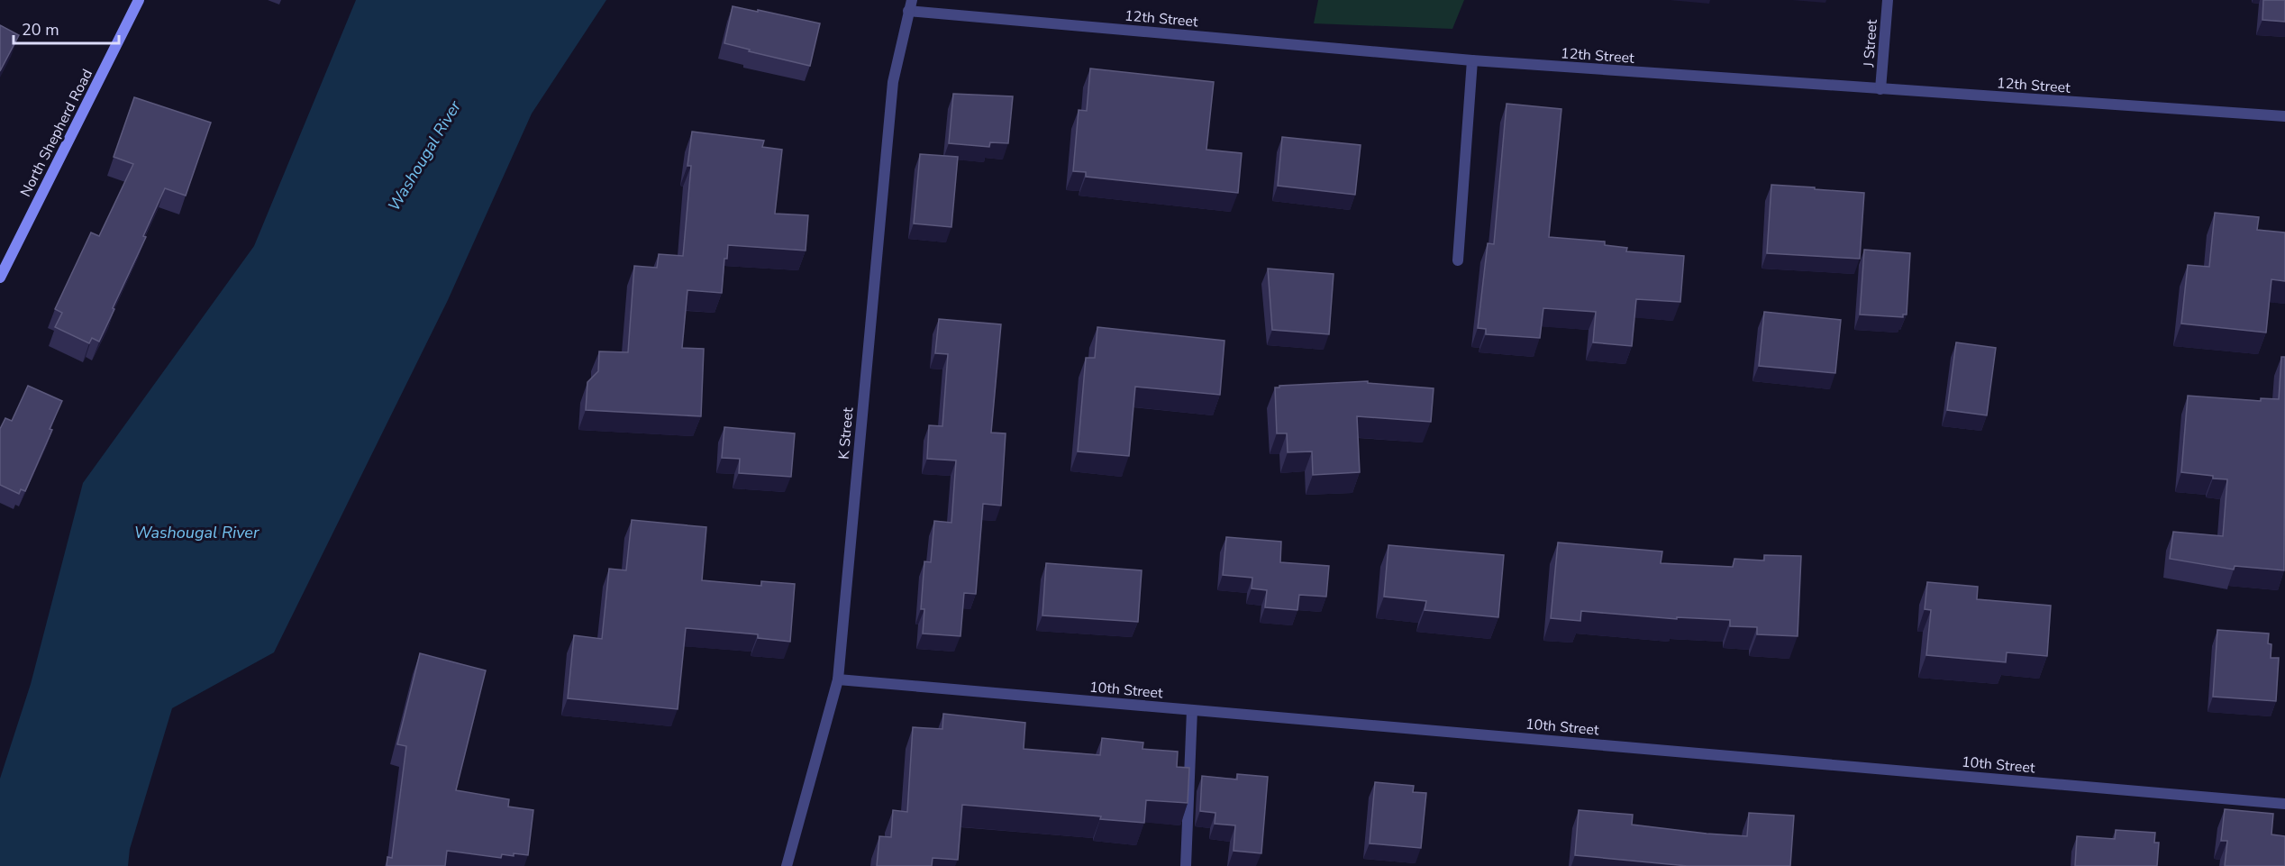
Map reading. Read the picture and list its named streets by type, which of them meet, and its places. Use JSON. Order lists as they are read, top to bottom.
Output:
{
  "streets": {
    "street": [
      "12th Street",
      "J Street",
      "North Shepherd Road",
      "K Street",
      "10th Street"
    ]
  },
  "crossings": [
    ["12th Street", "J Street"],
    ["12th Street", "K Street"],
    ["K Street", "10th Street"]
  ],
  "water": ["Washougal River"],
  "scale_bar": "20 m"
}
